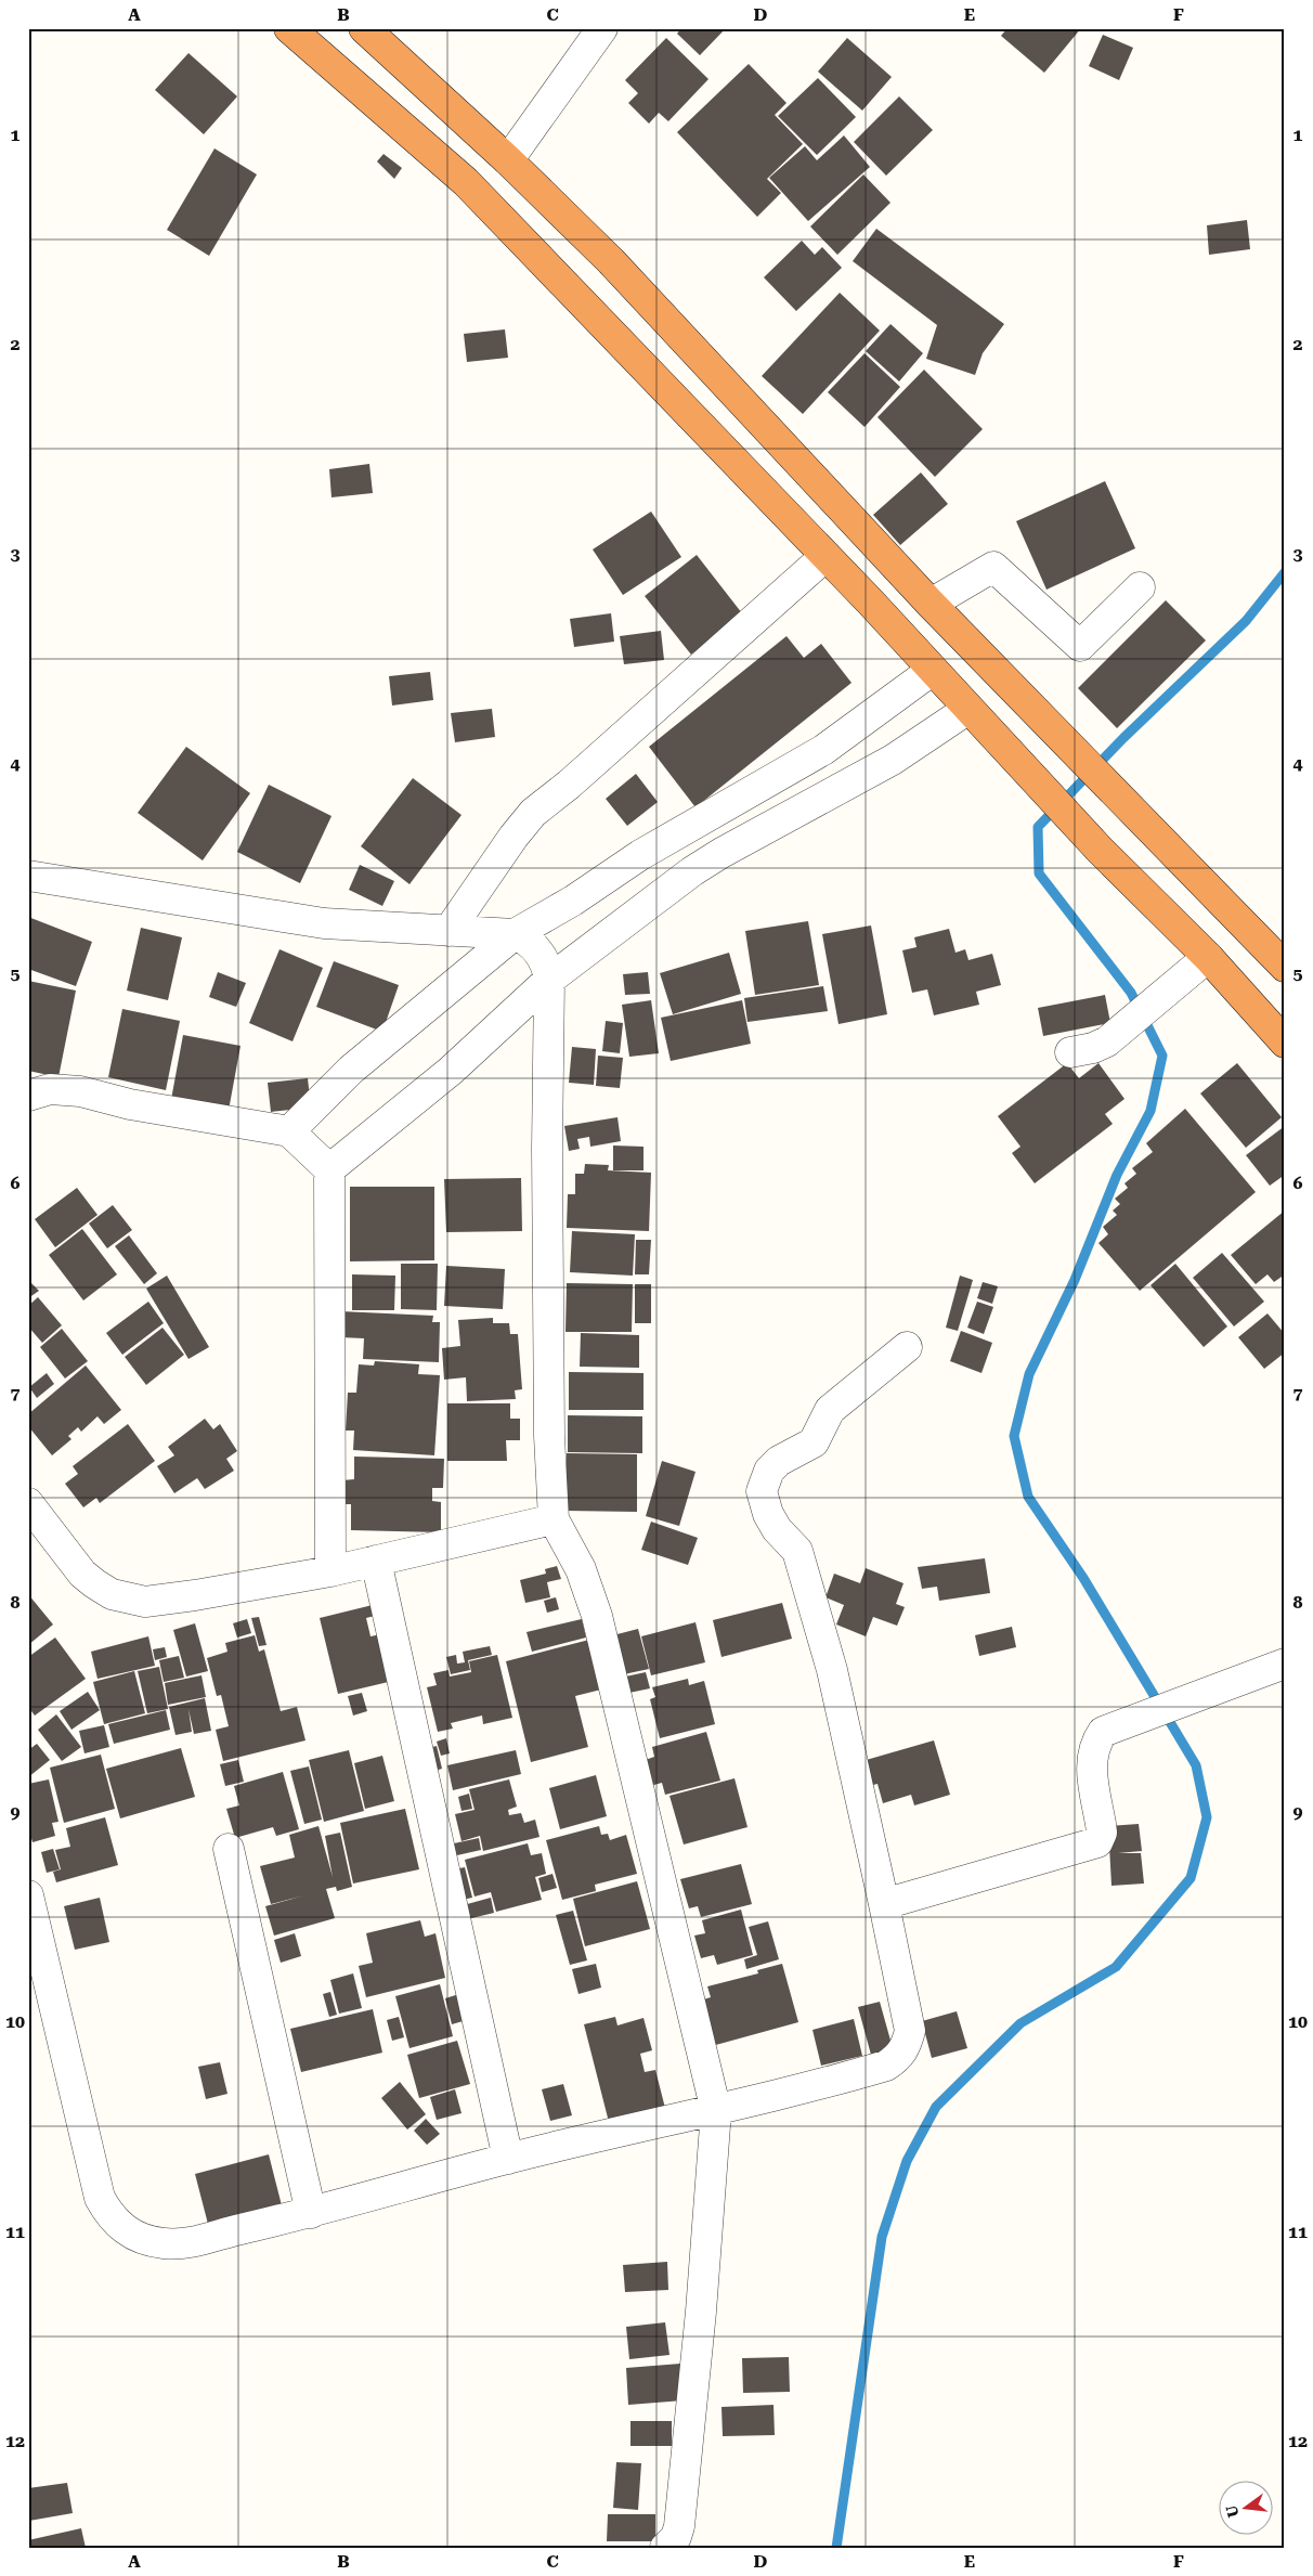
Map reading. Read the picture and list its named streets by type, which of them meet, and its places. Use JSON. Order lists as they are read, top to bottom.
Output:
{
  "north": "left",
  "grid": {
    "columns": [
      "A",
      "B",
      "C",
      "D",
      "E",
      "F"
    ],
    "rows": [
      "1",
      "2",
      "3",
      "4",
      "5",
      "6",
      "7",
      "8",
      "9",
      "10",
      "11",
      "12"
    ]
  }
}
